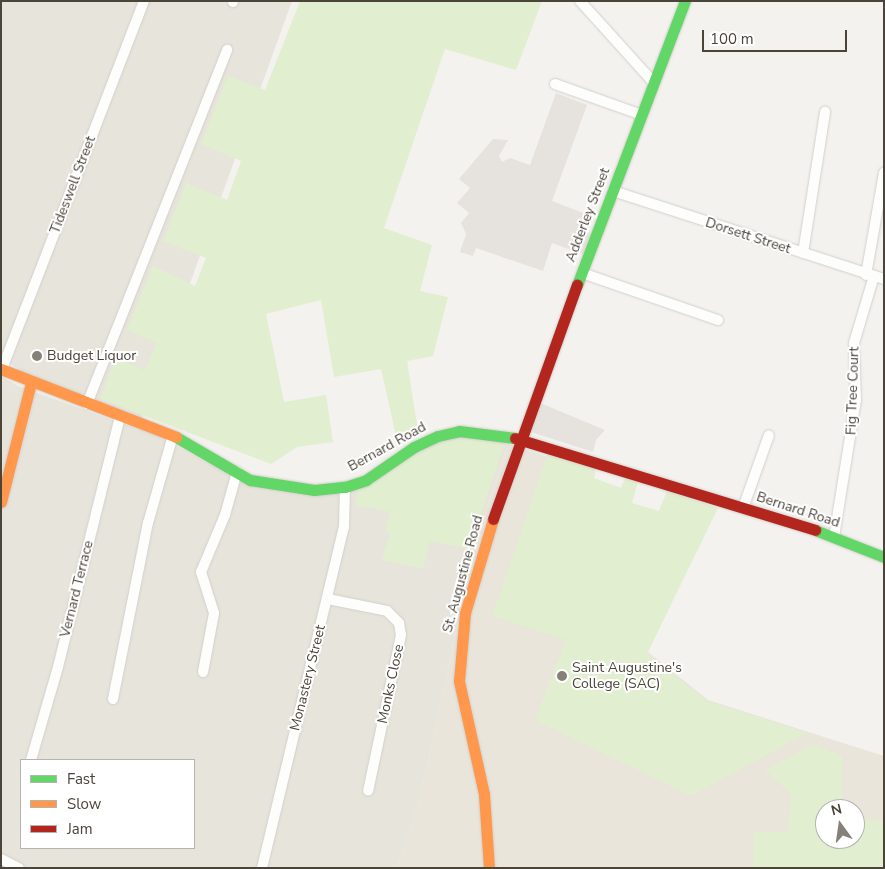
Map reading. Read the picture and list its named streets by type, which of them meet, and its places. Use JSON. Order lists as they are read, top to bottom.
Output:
{
  "streets": {
    "street": [
      "Tideswell Street",
      "Adderley Street",
      "Dorsett Street",
      "Fig Tree Court",
      "Bernard Road",
      "St. Augustine Road",
      "Vernard Terrace",
      "Monastery Street",
      "Monks Close"
    ]
  },
  "crossings": [
    ["Tideswell Street", "Bernard Road"],
    ["Adderley Street", "Dorsett Street"],
    ["Adderley Street", "Bernard Road"],
    ["Adderley Street", "St. Augustine Road"],
    ["Dorsett Street", "Fig Tree Court"],
    ["Fig Tree Court", "Bernard Road"],
    ["Bernard Road", "St. Augustine Road"],
    ["Bernard Road", "Vernard Terrace"],
    ["Bernard Road", "Monastery Street"],
    ["Monastery Street", "Monks Close"]
  ],
  "places": ["Budget Liquor", "Saint Augustine's College (SAC)"],
  "legend": ["Fast", "Slow", "Jam"],
  "scale_bar": "100 m",
  "north": "top"
}
